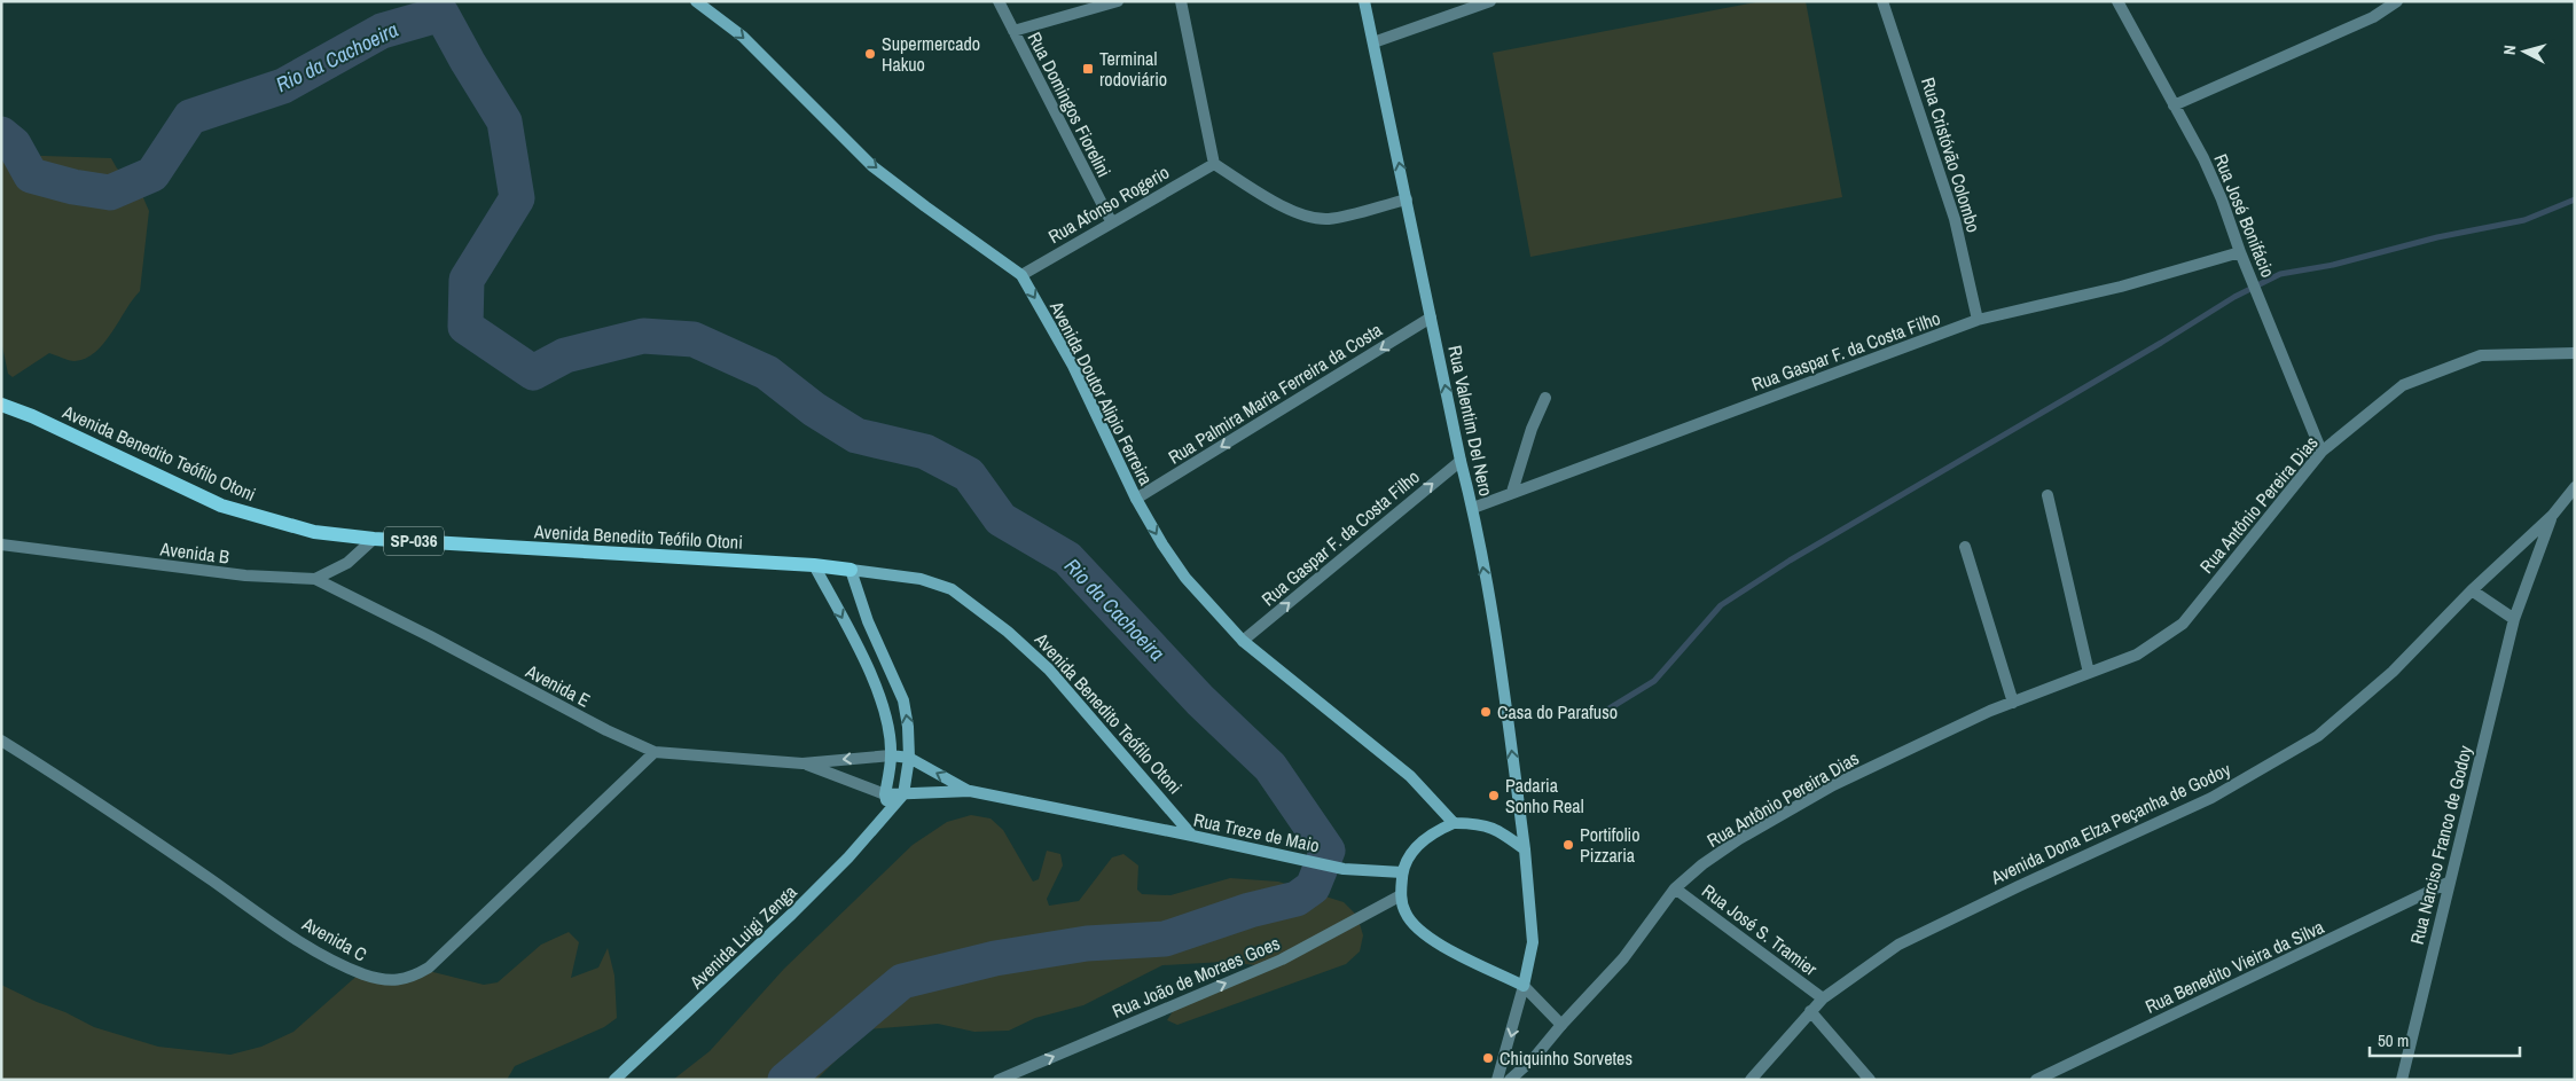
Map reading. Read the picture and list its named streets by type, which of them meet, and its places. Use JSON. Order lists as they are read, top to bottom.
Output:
{
  "streets": {
    "main road": [
      "Avenida Doutor Alipio Ferreira",
      "Rua Valentim Del Nero",
      "Avenida Benedito Teófilo Otoni",
      "SP-036",
      "Rua Treze de Maio",
      "Avenida Luigi Zenga"
    ],
    "street": [
      "Rua Domingos Fiorelini",
      "Rua Cristóvão Colombo",
      "Rua Afonso Rogerio",
      "Rua José Bonifácio",
      "Rua Gaspar F. da Costa Filho",
      "Rua Palmira Maria Ferreira da Costa",
      "Rua Antônio Pereira Dias",
      "Avenida B",
      "Avenida E",
      "Avenida Dona Elza Peçanha de Godoy",
      "Rua Narciso Franco de Godoy",
      "Rua José S. Tramier",
      "Avenida C",
      "Rua Benedito Vieira da Silva",
      "Rua João de Moraes Goes"
    ]
  },
  "crossings": [
    ["Rua Domingos Fiorelini", "Rua Afonso Rogerio"],
    ["Rua Cristóvão Colombo", "Rua Gaspar F. da Costa Filho"],
    ["Rua Afonso Rogerio", "Avenida Doutor Alipio Ferreira"],
    ["Rua José Bonifácio", "Rua Gaspar F. da Costa Filho"],
    ["Rua José Bonifácio", "Rua Antônio Pereira Dias"],
    ["Rua Gaspar F. da Costa Filho", "Avenida Doutor Alipio Ferreira"],
    ["Rua Gaspar F. da Costa Filho", "Rua Valentim Del Nero"],
    ["Avenida Doutor Alipio Ferreira", "Rua Palmira Maria Ferreira da Costa"],
    ["Avenida Doutor Alipio Ferreira", "Rua Valentim Del Nero"],
    ["Avenida Doutor Alipio Ferreira", "Rua Treze de Maio"],
    ["Avenida Doutor Alipio Ferreira", "Rua João de Moraes Goes"],
    ["Rua Palmira Maria Ferreira da Costa", "Rua Valentim Del Nero"],
    ["Rua Valentim Del Nero", "Rua Treze de Maio"],
    ["Rua Valentim Del Nero", "Rua João de Moraes Goes"],
    ["Avenida Benedito Teófilo Otoni", "Avenida B"],
    ["Avenida Benedito Teófilo Otoni", "Rua Treze de Maio"],
    ["Avenida Benedito Teófilo Otoni", "Avenida Luigi Zenga"],
    ["Rua Antônio Pereira Dias", "Rua José S. Tramier"],
    ["Avenida B", "Avenida E"],
    ["Avenida E", "Rua Treze de Maio"],
    ["Avenida E", "Avenida C"],
    ["Avenida Dona Elza Peçanha de Godoy", "Rua Narciso Franco de Godoy"],
    ["Avenida Dona Elza Peçanha de Godoy", "Rua José S. Tramier"],
    ["Rua Treze de Maio", "Avenida Luigi Zenga"],
    ["Rua Treze de Maio", "Rua João de Moraes Goes"],
    ["Rua Narciso Franco de Godoy", "Rua Benedito Vieira da Silva"]
  ],
  "one_way": [
    "Avenida Doutor Alipio Ferreira",
    "Rua Palmira Maria Ferreira da Costa",
    "Rua Valentim Del Nero",
    "Rua João de Moraes Goes"
  ],
  "water": ["Rio da Cachoeira"],
  "places": {
    "other": [
      "Supermercado Hakuo",
      "Casa do Parafuso",
      "Padaria Sonho Real",
      "Portifolio Pizzaria",
      "Chiquinho Sorvetes"
    ],
    "transit": ["Terminal rodoviário"]
  },
  "scale_bar": "50 m",
  "north": "left"
}
